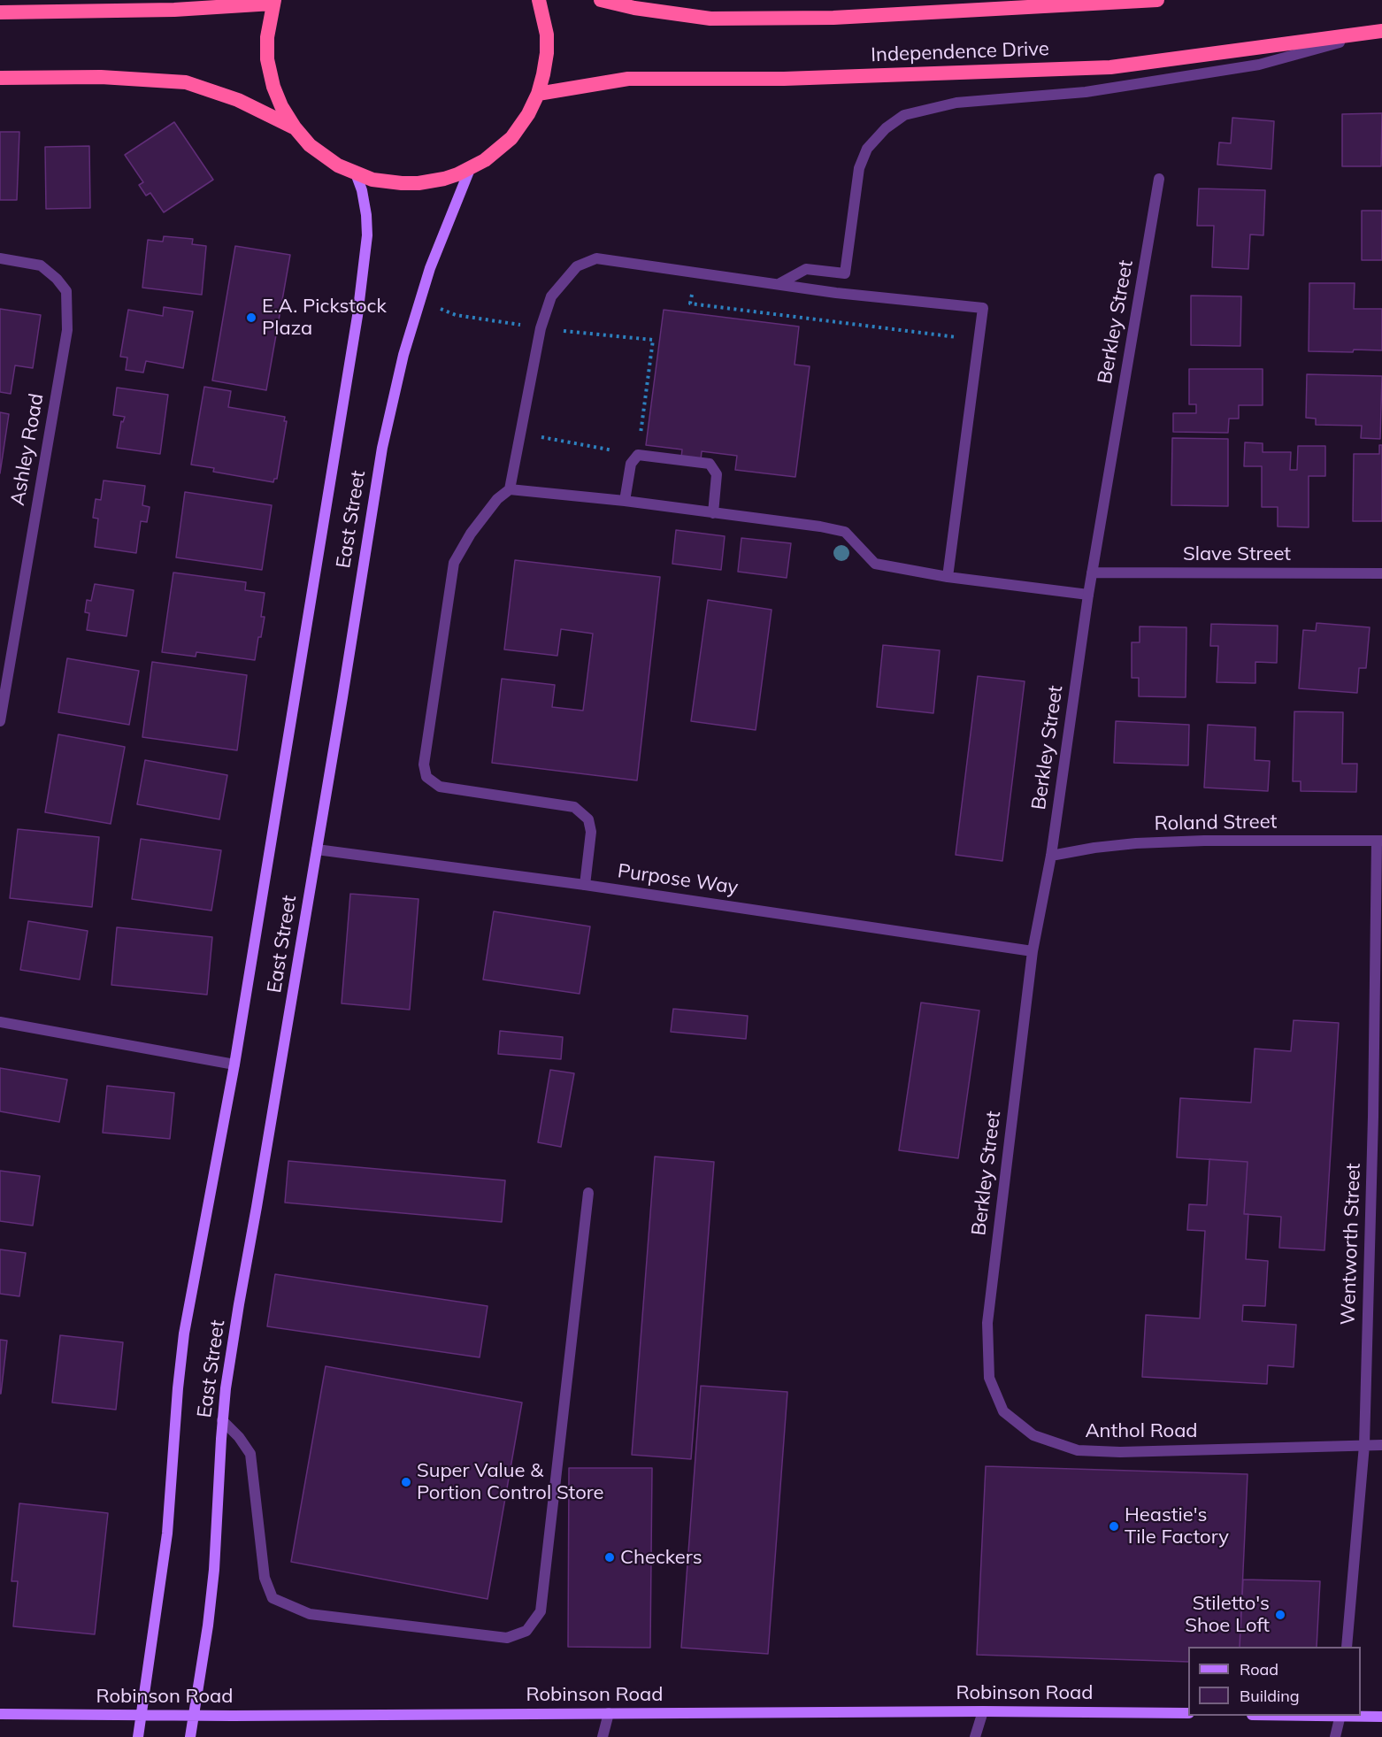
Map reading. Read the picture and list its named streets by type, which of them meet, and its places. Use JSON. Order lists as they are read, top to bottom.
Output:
{
  "streets": {
    "highway": ["Independence Drive"],
    "main road": ["East Street", "Robinson Road"],
    "street": [
      "Berkley Street",
      "Ashley Road",
      "Slave Street",
      "Roland Street",
      "Purpose Way",
      "Wentworth Street",
      "Anthol Road"
    ]
  },
  "crossings": [
    ["Berkley Street", "Slave Street"],
    ["Berkley Street", "Roland Street"],
    ["Berkley Street", "Purpose Way"],
    ["Berkley Street", "Anthol Road"],
    ["East Street", "Purpose Way"],
    ["East Street", "Robinson Road"],
    ["Roland Street", "Wentworth Street"],
    ["Wentworth Street", "Anthol Road"]
  ],
  "places": [
    "E.A. Pickstock Plaza",
    "Super Value & Portion Control Store",
    "Heastie's Tile Factory",
    "Checkers",
    "Stiletto's Shoe Loft"
  ],
  "legend": ["Road", "Building"]
}
